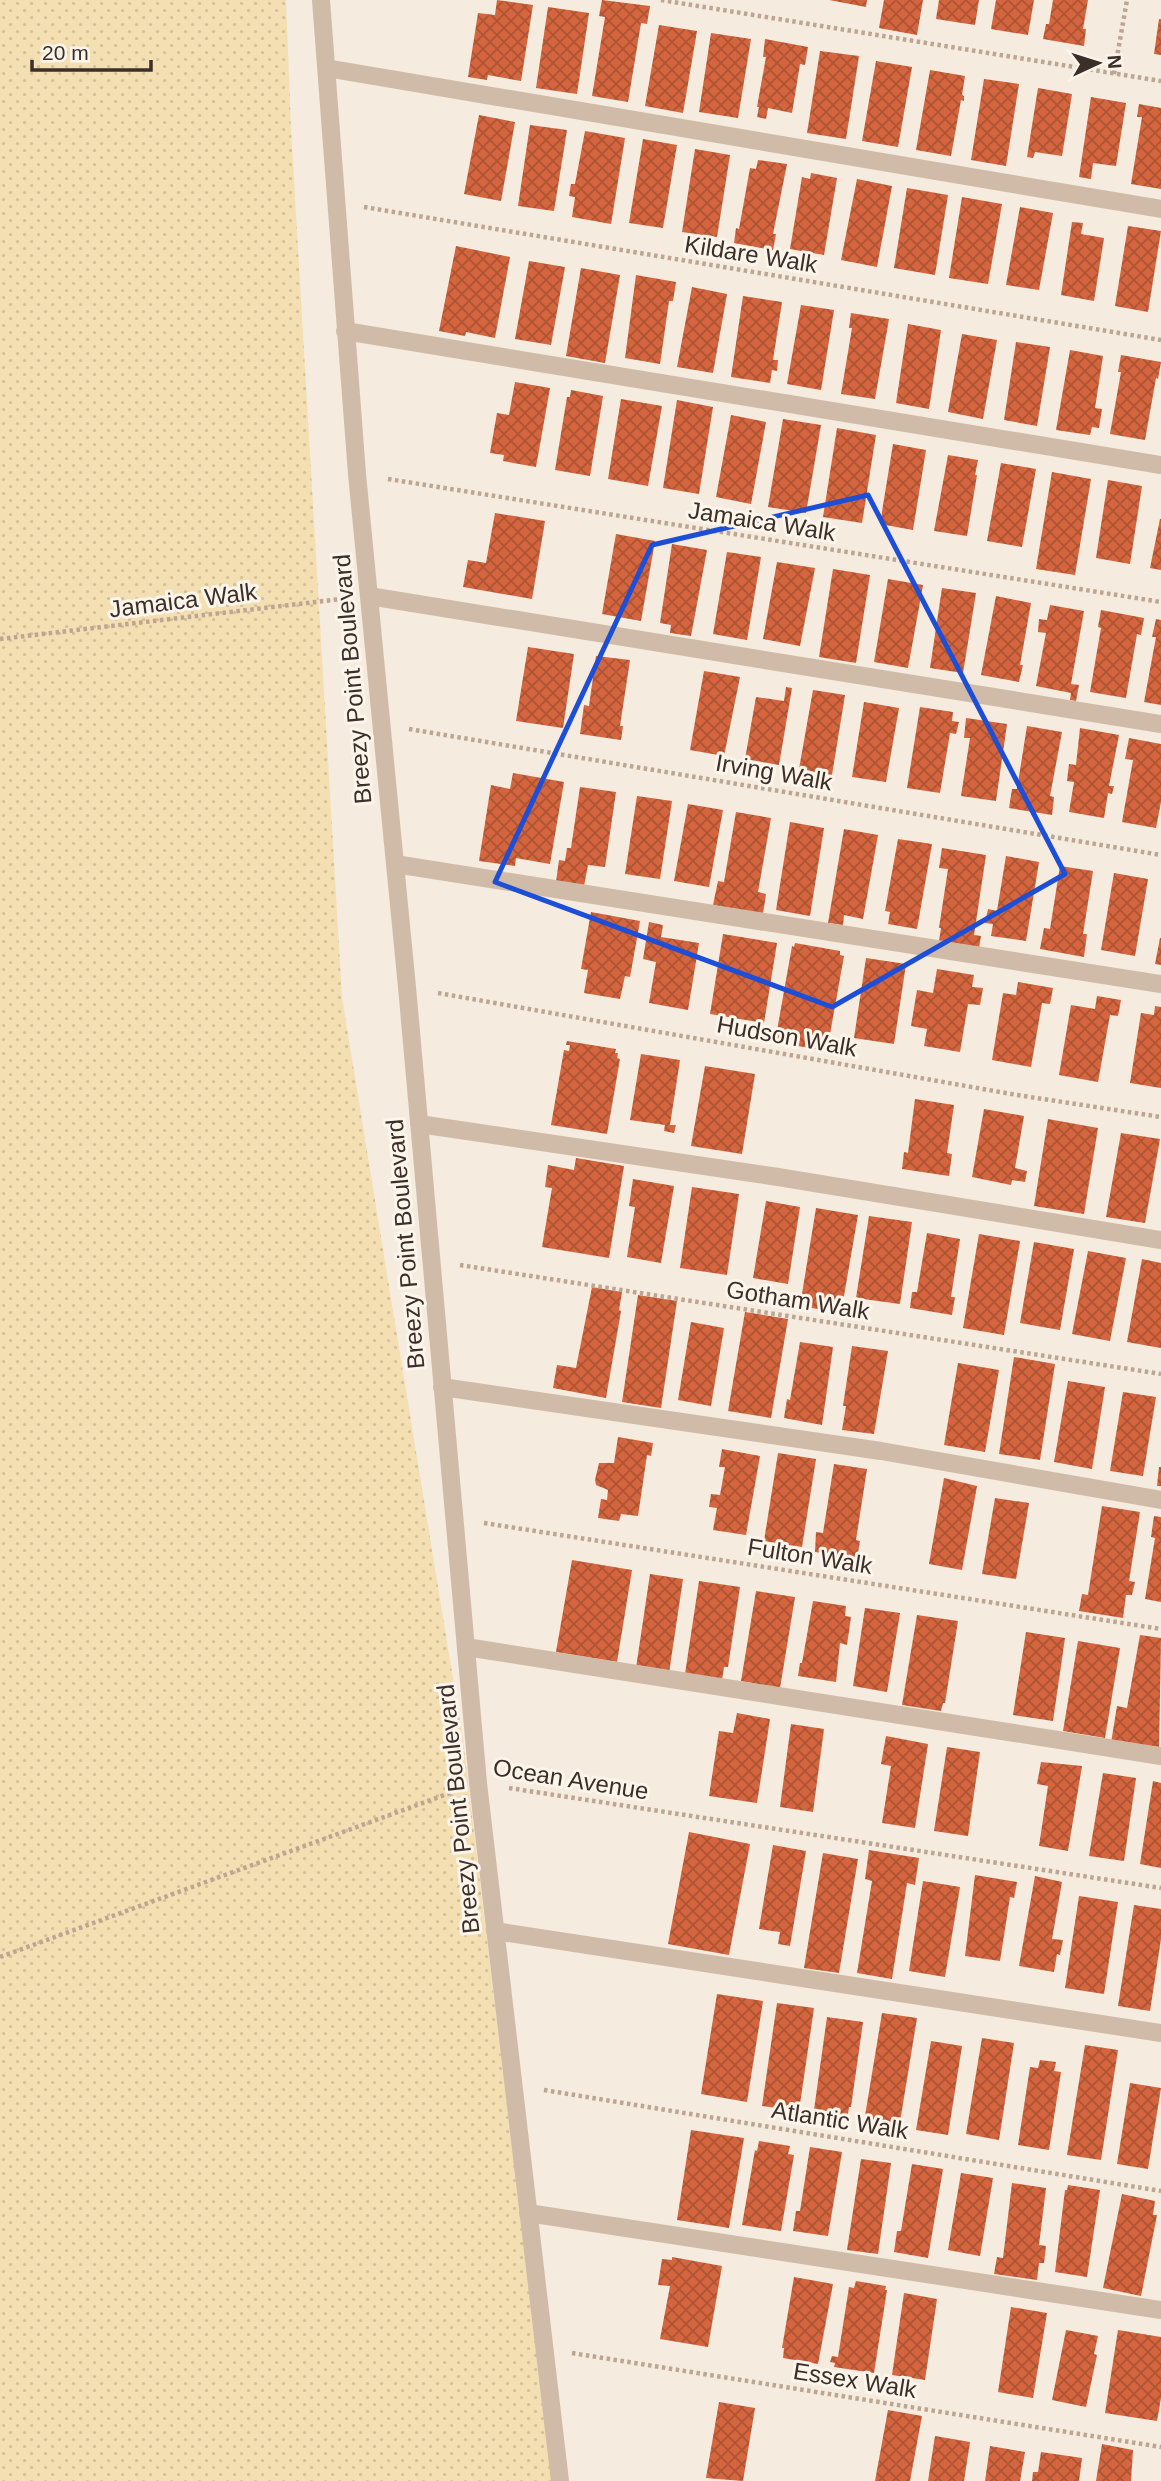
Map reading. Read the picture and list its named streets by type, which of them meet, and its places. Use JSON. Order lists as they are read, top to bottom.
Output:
{
  "streets": {
    "street": ["Breezy Point Boulevard"],
    "path": [
      "Kildare Walk",
      "Jamaica Walk",
      "Irving Walk",
      "Hudson Walk",
      "Gotham Walk",
      "Fulton Walk",
      "Ocean Avenue",
      "Atlantic Walk",
      "Essex Walk"
    ]
  },
  "crossings": [
    ["Kildare Walk", "Breezy Point Boulevard"],
    ["Jamaica Walk", "Breezy Point Boulevard"],
    ["Breezy Point Boulevard", "Irving Walk"],
    ["Breezy Point Boulevard", "Hudson Walk"],
    ["Breezy Point Boulevard", "Gotham Walk"],
    ["Breezy Point Boulevard", "Fulton Walk"],
    ["Breezy Point Boulevard", "Ocean Avenue"],
    ["Breezy Point Boulevard", "Atlantic Walk"],
    ["Breezy Point Boulevard", "Essex Walk"]
  ],
  "scale_bar": "20 m",
  "north": "right"
}
